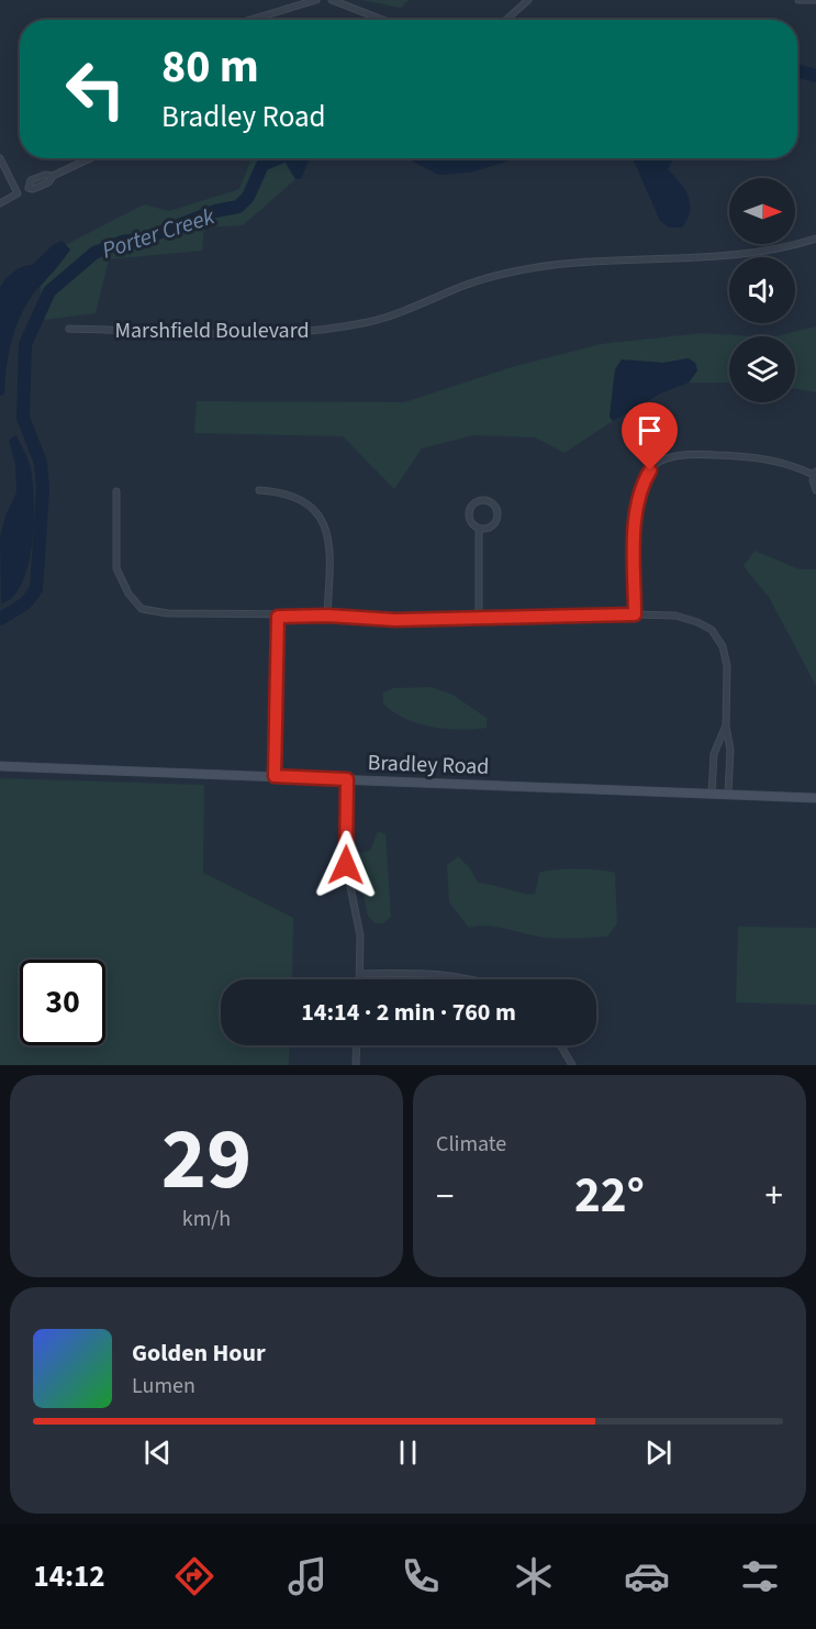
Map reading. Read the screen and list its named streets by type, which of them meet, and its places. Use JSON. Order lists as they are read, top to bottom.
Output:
{
  "streets": {
    "street": ["Marshfield Boulevard", "Bradley Road"]
  },
  "water": ["Porter Creek"],
  "north": "right",
  "page": {
    "turn": ["80 m", "Bradley Road"],
    "limit": "30",
    "trip": "14:14 · 2 min · 760 m",
    "tile": [
      ["29", "km/h"],
      "Climate"
    ],
    "heat": ["−", "22°", "+"],
    "song": ["Golden Hour", "Lumen"],
    "tabs": "14:12"
  }
}
